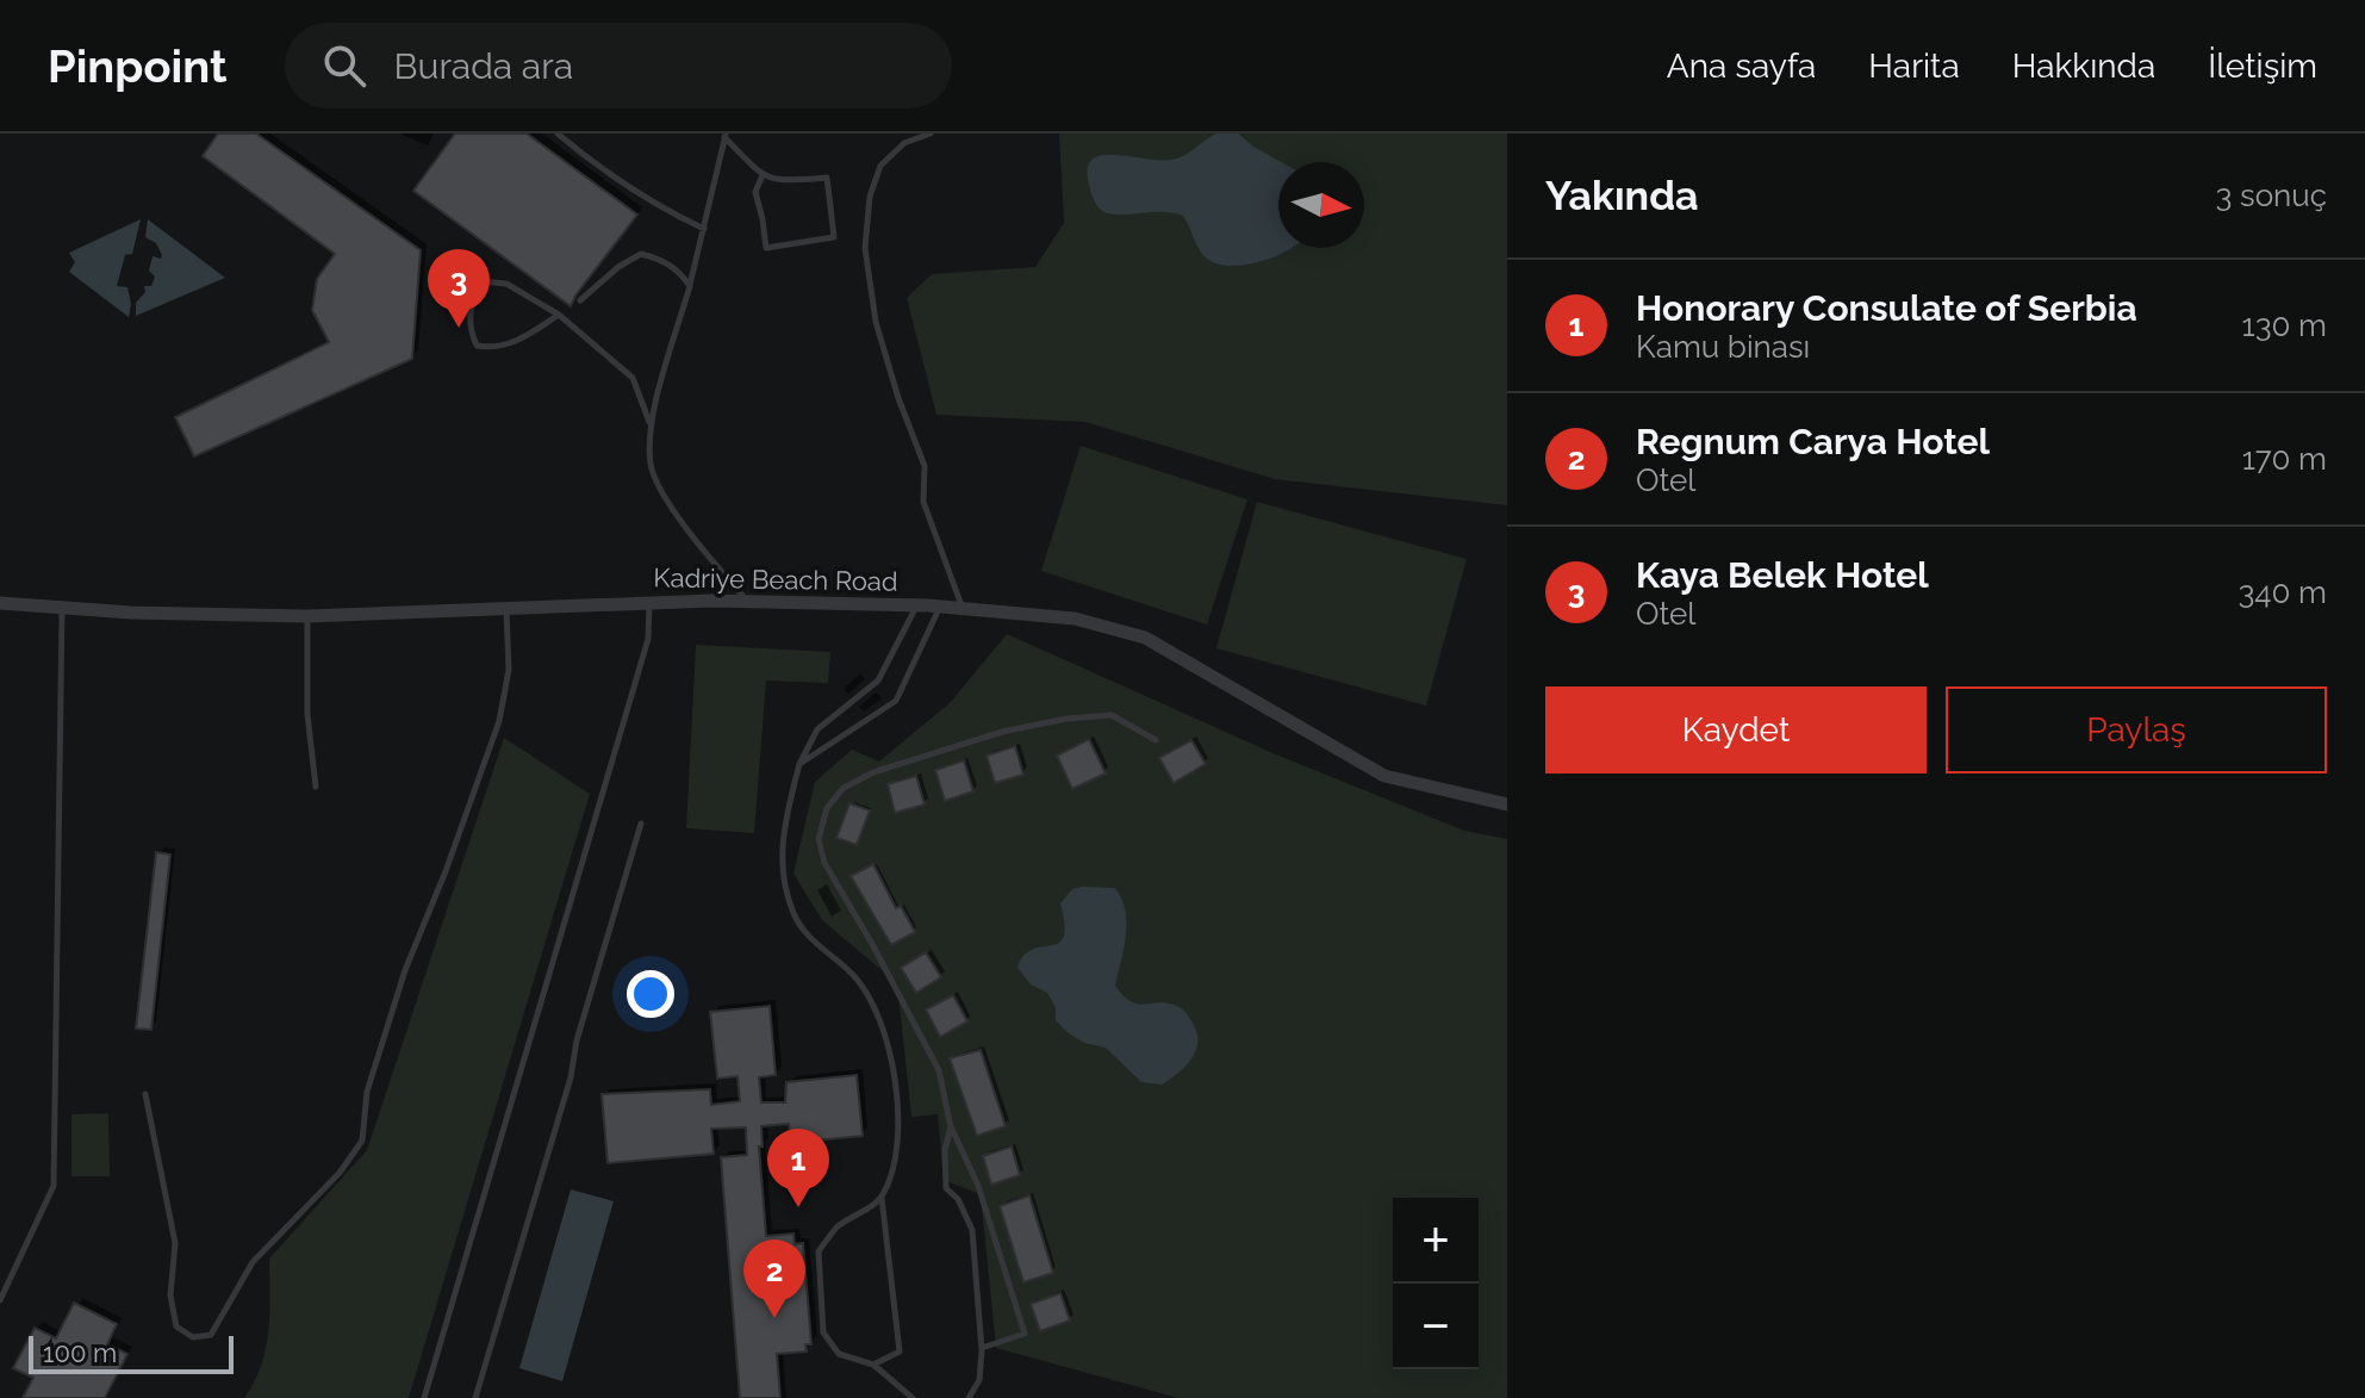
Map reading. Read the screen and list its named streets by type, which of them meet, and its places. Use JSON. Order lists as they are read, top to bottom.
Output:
{
  "streets": {
    "street": ["Kadriye Beach Road"]
  },
  "scale_bar": "100 m",
  "north": "right",
  "page": {
    "header": "Pinpoint",
    "search": "Burada ara",
    "nav": [
      "Ana sayfa",
      "Harita",
      "Hakkında",
      "İletişim"
    ],
    "heading": ["Yakında", "3 sonuç"],
    "pins": ["3", "1", "2"],
    "list": [
      {
        "mark": "1",
        "name": "Honorary Consulate of Serbia",
        "note": "Kamu binası",
        "value": "130 m"
      },
      {
        "mark": "2",
        "name": "Regnum Carya Hotel",
        "note": "Otel",
        "value": "170 m"
      },
      {
        "mark": "3",
        "name": "Kaya Belek Hotel",
        "note": "Otel",
        "value": "340 m"
      }
    ],
    "buttons": ["Kaydet", "Paylaş"],
    "map_buttons": ["+", "−"],
    "scale": "100 m"
  }
}
